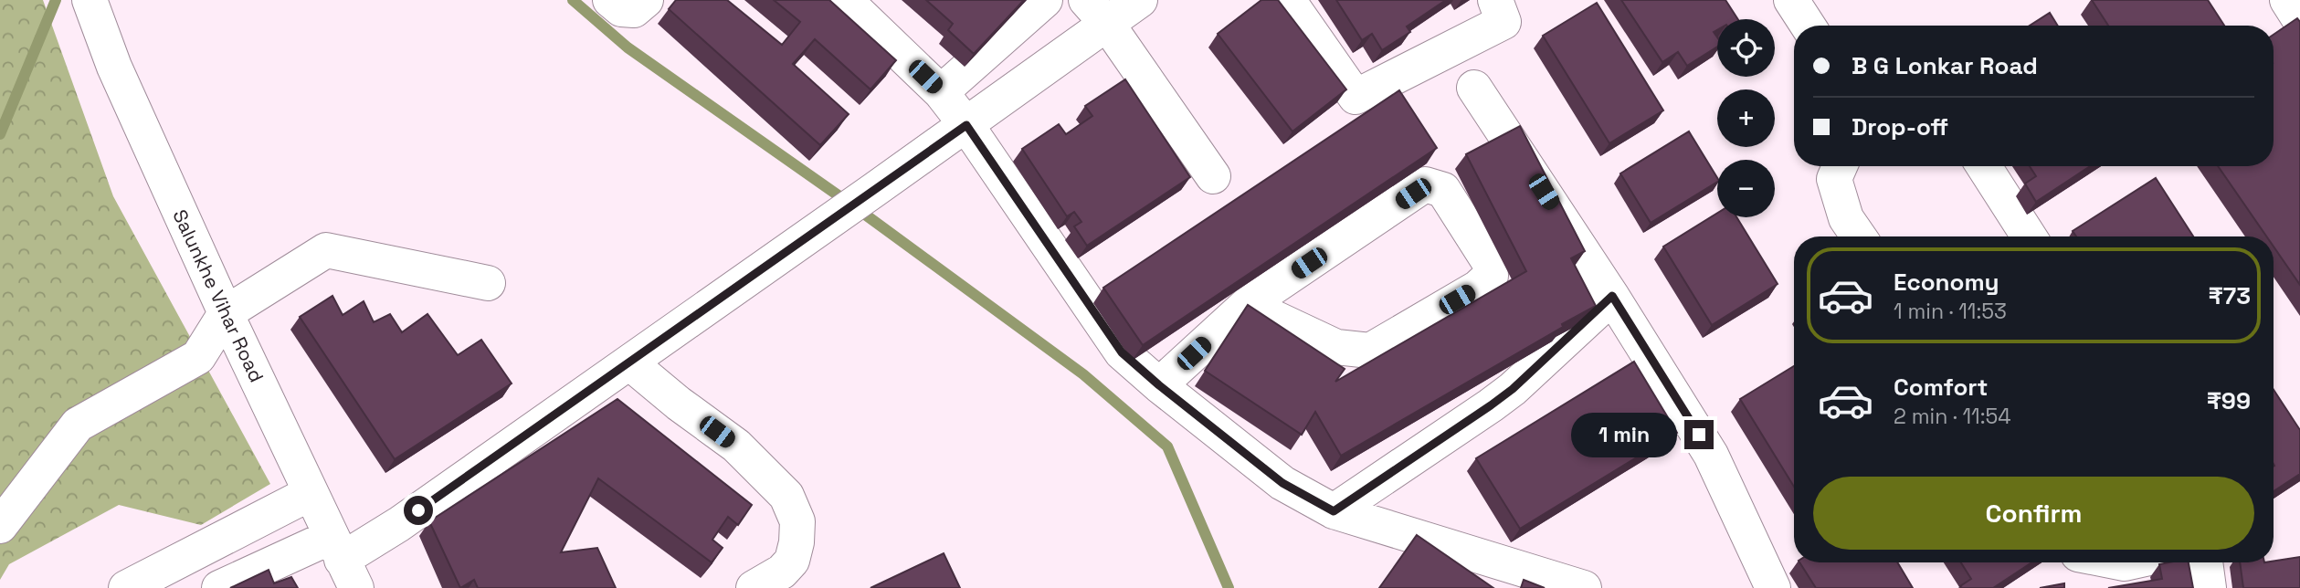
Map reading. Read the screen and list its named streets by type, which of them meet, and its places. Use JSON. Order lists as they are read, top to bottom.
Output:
{
  "streets": {
    "street": ["Salunkhe Vihar Road"]
  },
  "page": {
    "map_buttons": ["+", "−"],
    "banner": ["B G Lonkar Road", "Drop-off"],
    "list": [
      {
        "name": "Economy",
        "note": "1 min · 11:53",
        "value": "₹73"
      },
      {
        "name": "Comfort",
        "note": "2 min · 11:54",
        "value": "₹99"
      }
    ],
    "bubble": "1 min",
    "buttons": "Confirm"
  }
}
